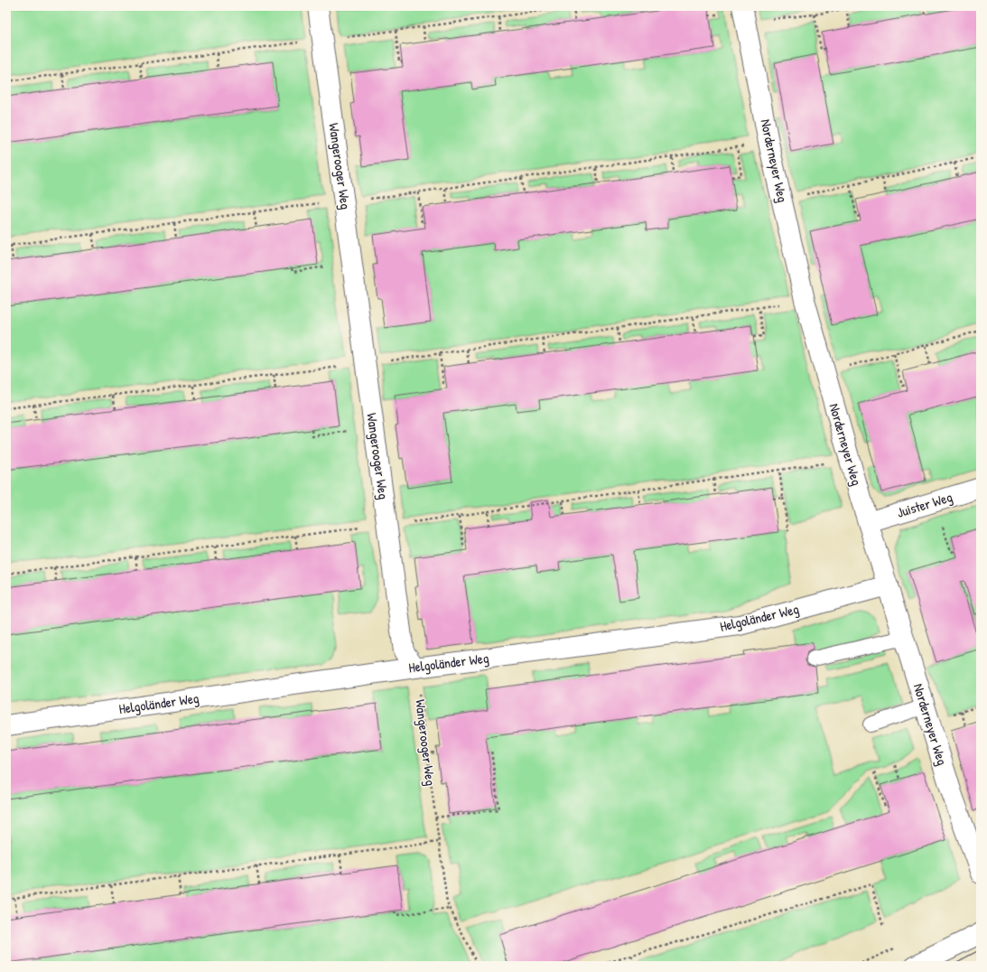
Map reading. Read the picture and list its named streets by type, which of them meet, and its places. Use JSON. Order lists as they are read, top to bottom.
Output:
{
  "streets": {
    "street": [
      "Norderneyer Weg",
      "Wangerooger Weg",
      "Juister Weg",
      "Helgoländer Weg"
    ]
  },
  "crossings": [
    ["Norderneyer Weg", "Juister Weg"],
    ["Norderneyer Weg", "Helgoländer Weg"],
    ["Wangerooger Weg", "Helgoländer Weg"]
  ]
}
